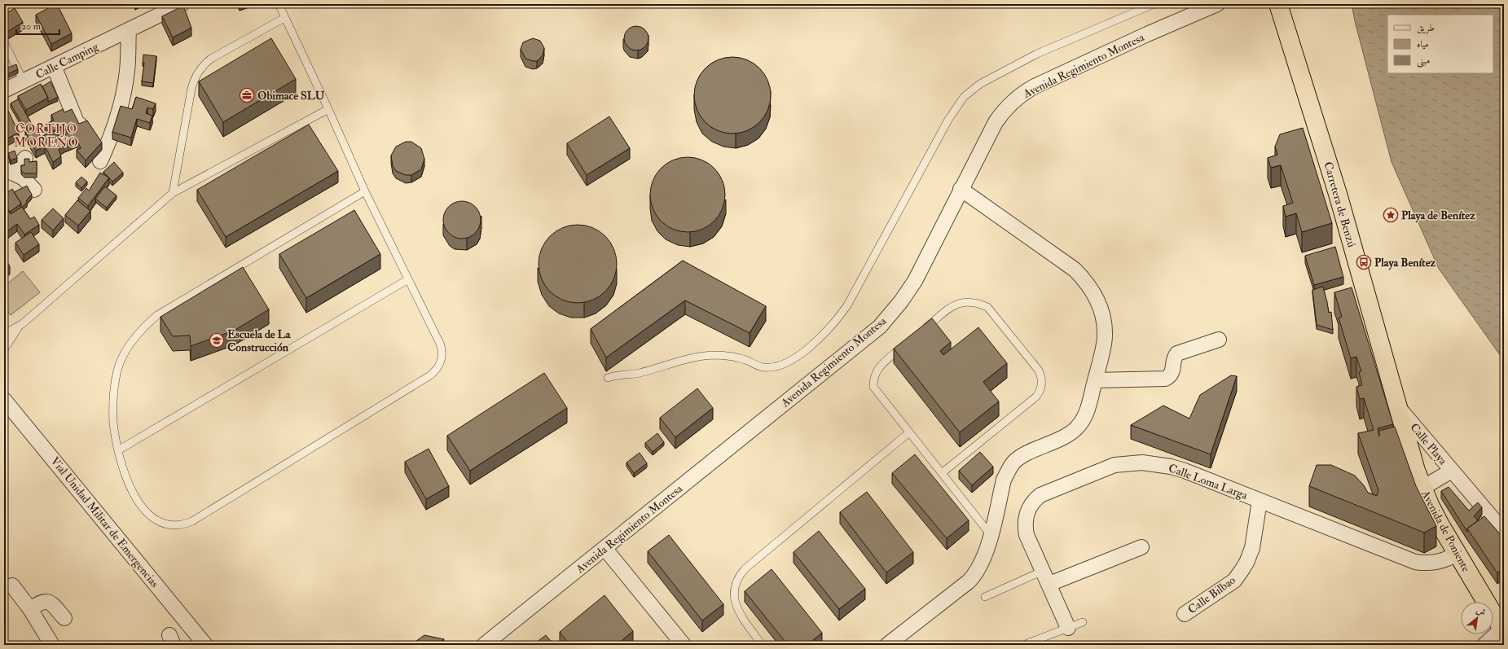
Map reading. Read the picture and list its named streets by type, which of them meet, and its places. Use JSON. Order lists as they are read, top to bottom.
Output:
{
  "streets": {
    "highway": ["Carretera de Benzú", "Avenida de Poniente"],
    "street": [
      "Calle Camping",
      "Avenida Regimiento Montesa",
      "Calle Playa",
      "Calle Loma Larga",
      "Vial Unidad Militar de Emergencias",
      "Calle Bilbao"
    ]
  },
  "crossings": [
    ["Carretera de Benzú", "Calle Playa"],
    ["Carretera de Benzú", "Avenida de Poniente"],
    ["Calle Playa", "Avenida de Poniente"],
    ["Calle Loma Larga", "Avenida de Poniente"],
    ["Calle Loma Larga", "Calle Bilbao"]
  ],
  "districts": ["CORTIJO MORENO"],
  "places": {
    "office": ["Obimace SLU"],
    "place": ["Playa de Benítez"],
    "bus stop": ["Playa Benítez"],
    "school or university": ["Escuela de La Construcción"]
  },
  "legend": ["طريق", "مياه", "مبنى"],
  "scale_bar": "20 m",
  "north": "top right"
}
